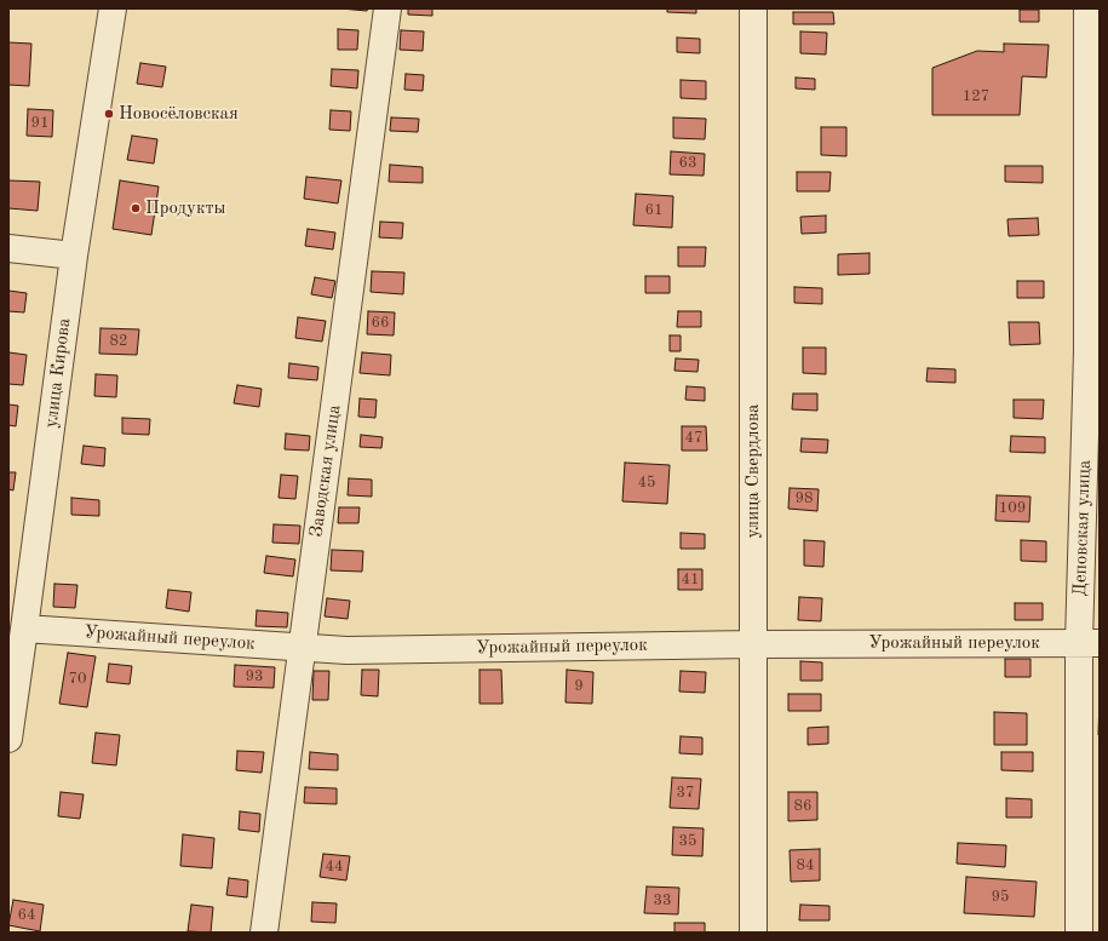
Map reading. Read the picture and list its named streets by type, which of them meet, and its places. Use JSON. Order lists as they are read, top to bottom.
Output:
{
  "streets": {
    "street": [
      "улица Кирова",
      "Заводская улица",
      "улица Свердлова",
      "Деповская улица",
      "Урожайный переулок"
    ]
  },
  "crossings": [
    ["улица Кирова", "Урожайный переулок"],
    ["Заводская улица", "Урожайный переулок"],
    ["улица Свердлова", "Урожайный переулок"],
    ["Деповская улица", "Урожайный переулок"]
  ],
  "places": ["Новосёловская", "Продукты"],
  "house_numbers": [
    "127",
    "91",
    "63",
    "61",
    "66",
    "82",
    "47",
    "45",
    "98",
    "109",
    "41",
    "93",
    "70",
    "9",
    "37",
    "86",
    "35",
    "84",
    "44",
    "95",
    "33",
    "64"
  ]
}
